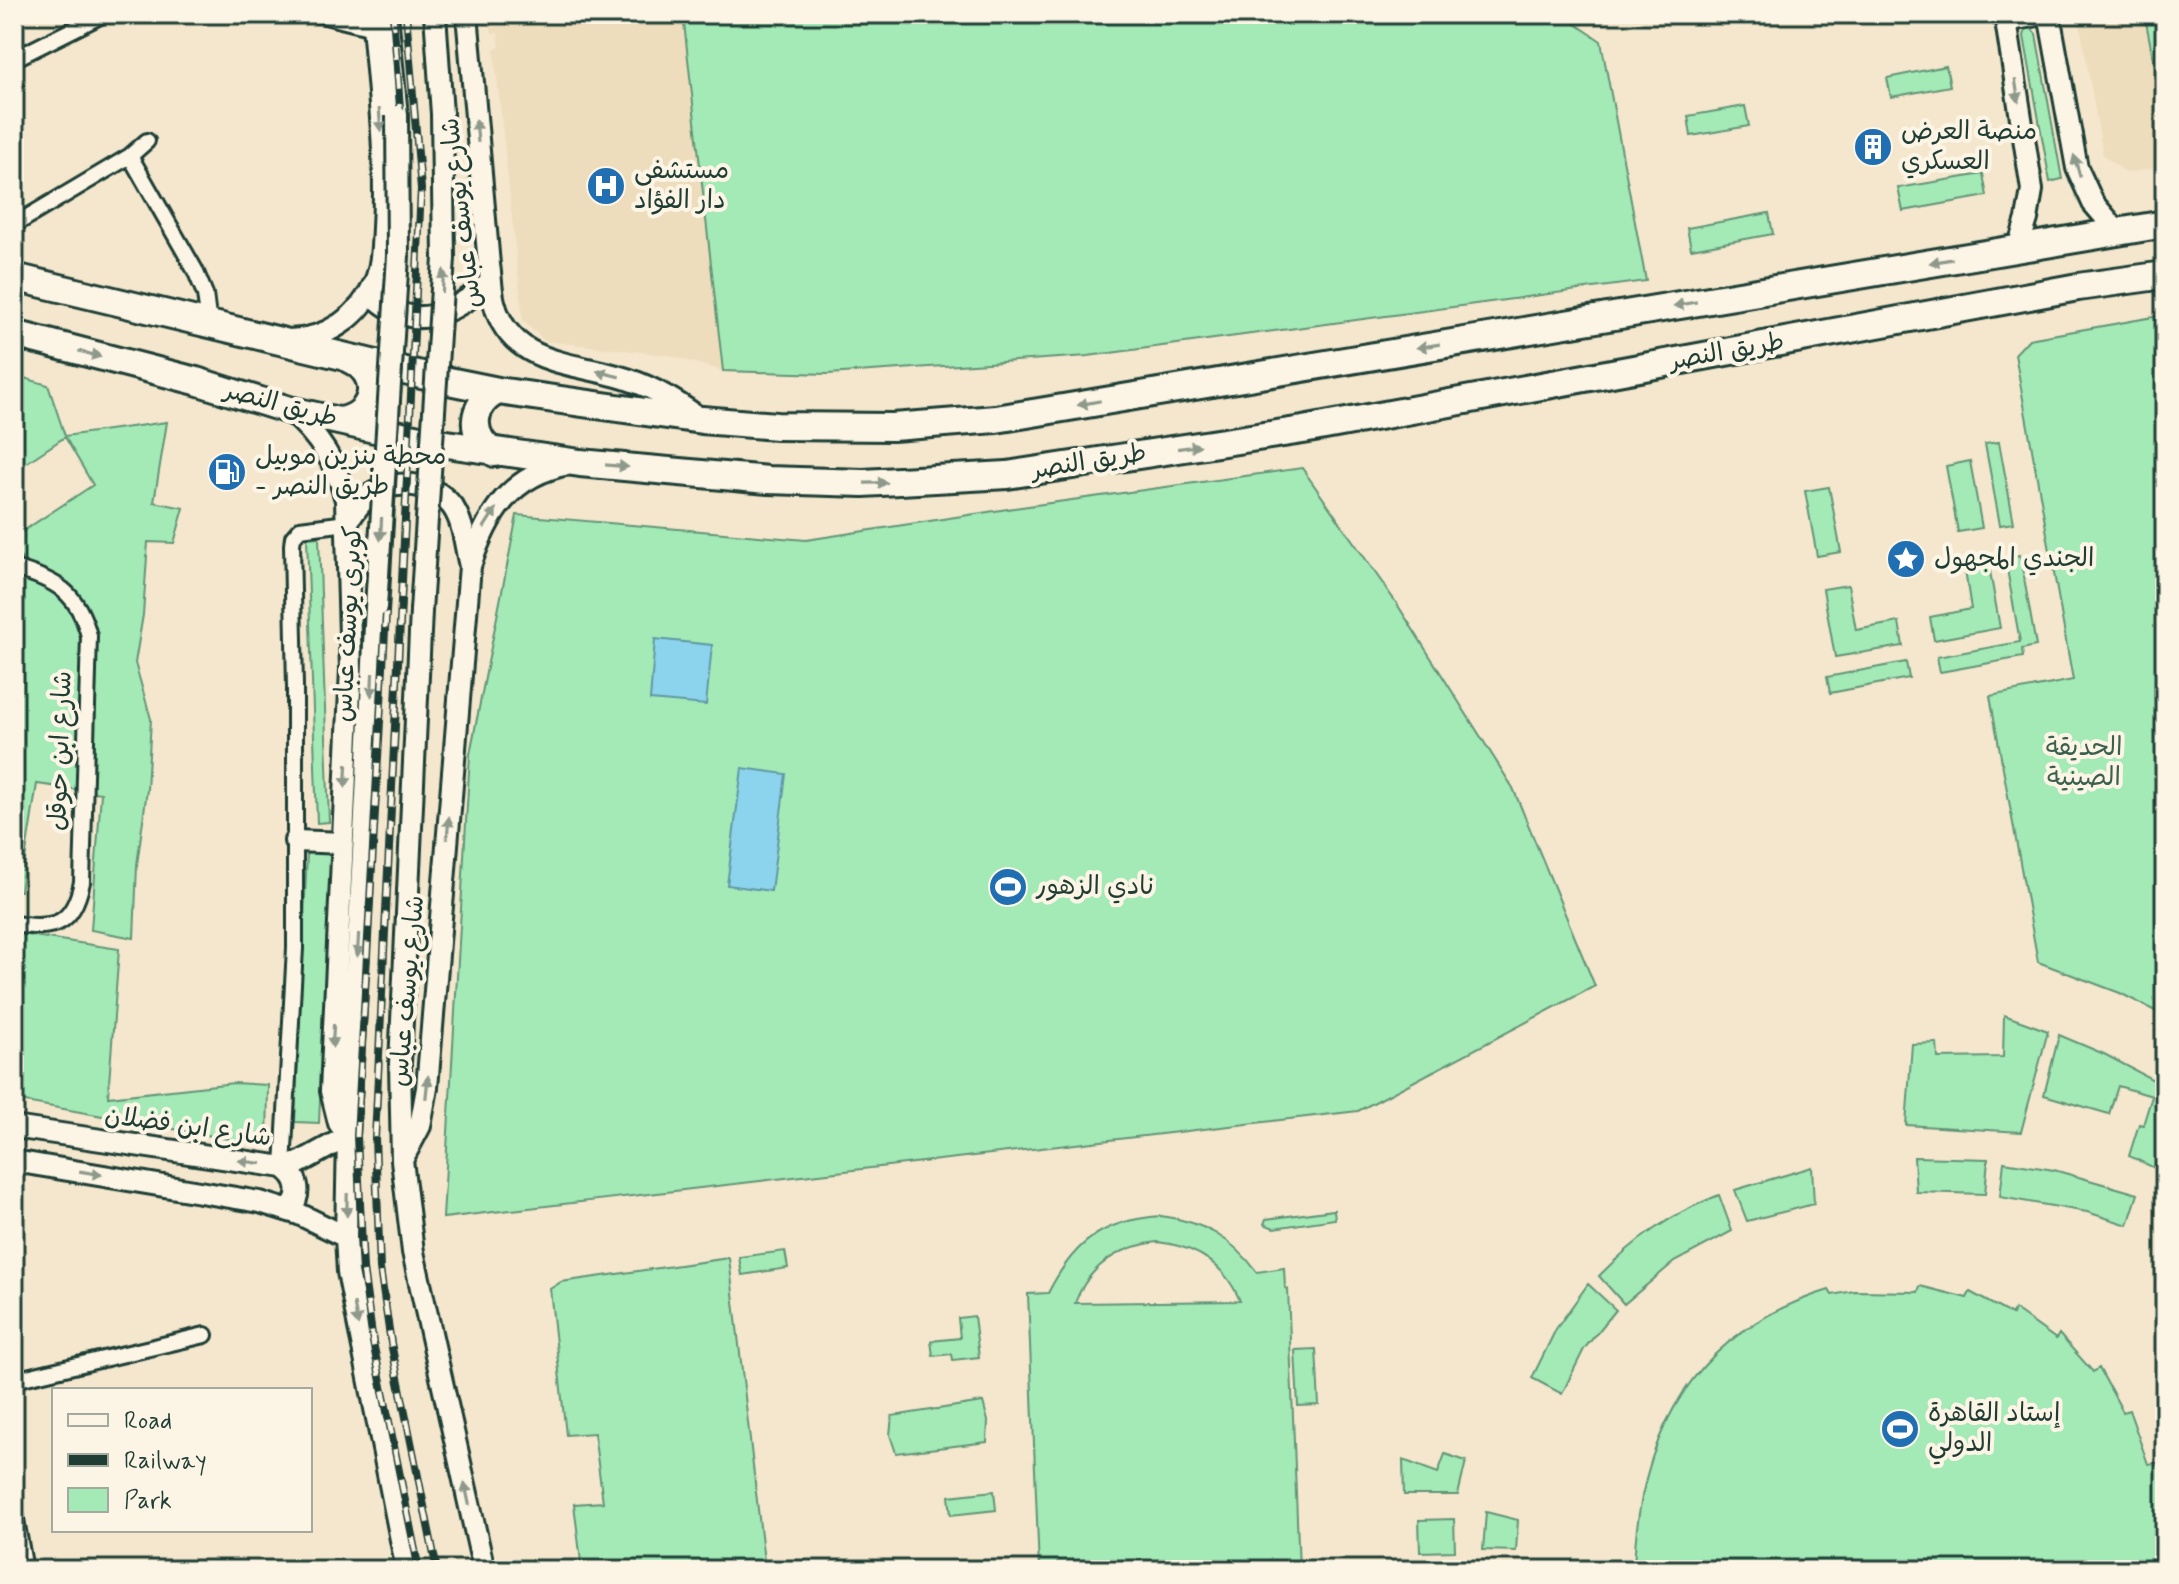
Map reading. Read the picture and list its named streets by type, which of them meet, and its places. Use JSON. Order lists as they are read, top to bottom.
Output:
{
  "streets": {
    "highway": ["طريق النصر"],
    "street": [
      "شارع يوسف عباس",
      "كوبرى يوسف عباس",
      "شارع ابن حوقل",
      "شارع ابن فضلان"
    ]
  },
  "crossings": [
    ["شارع يوسف عباس", "طريق النصر"],
    ["كوبرى يوسف عباس", "شارع ابن فضلان"]
  ],
  "parks": ["الحديقة الصينية"],
  "places": {
    "building": ["منصة العرض العسكري"],
    "hospital": ["مستشفى دار الفؤاد"],
    "fuel station": ["محطة بنزين موبيل - طريق النصر"],
    "place": ["الجندي المجهول"],
    "sports": ["نادي الزهور", "إستاد القاهرة الدولي"]
  },
  "legend": ["Road", "Railway", "Park"]
}
